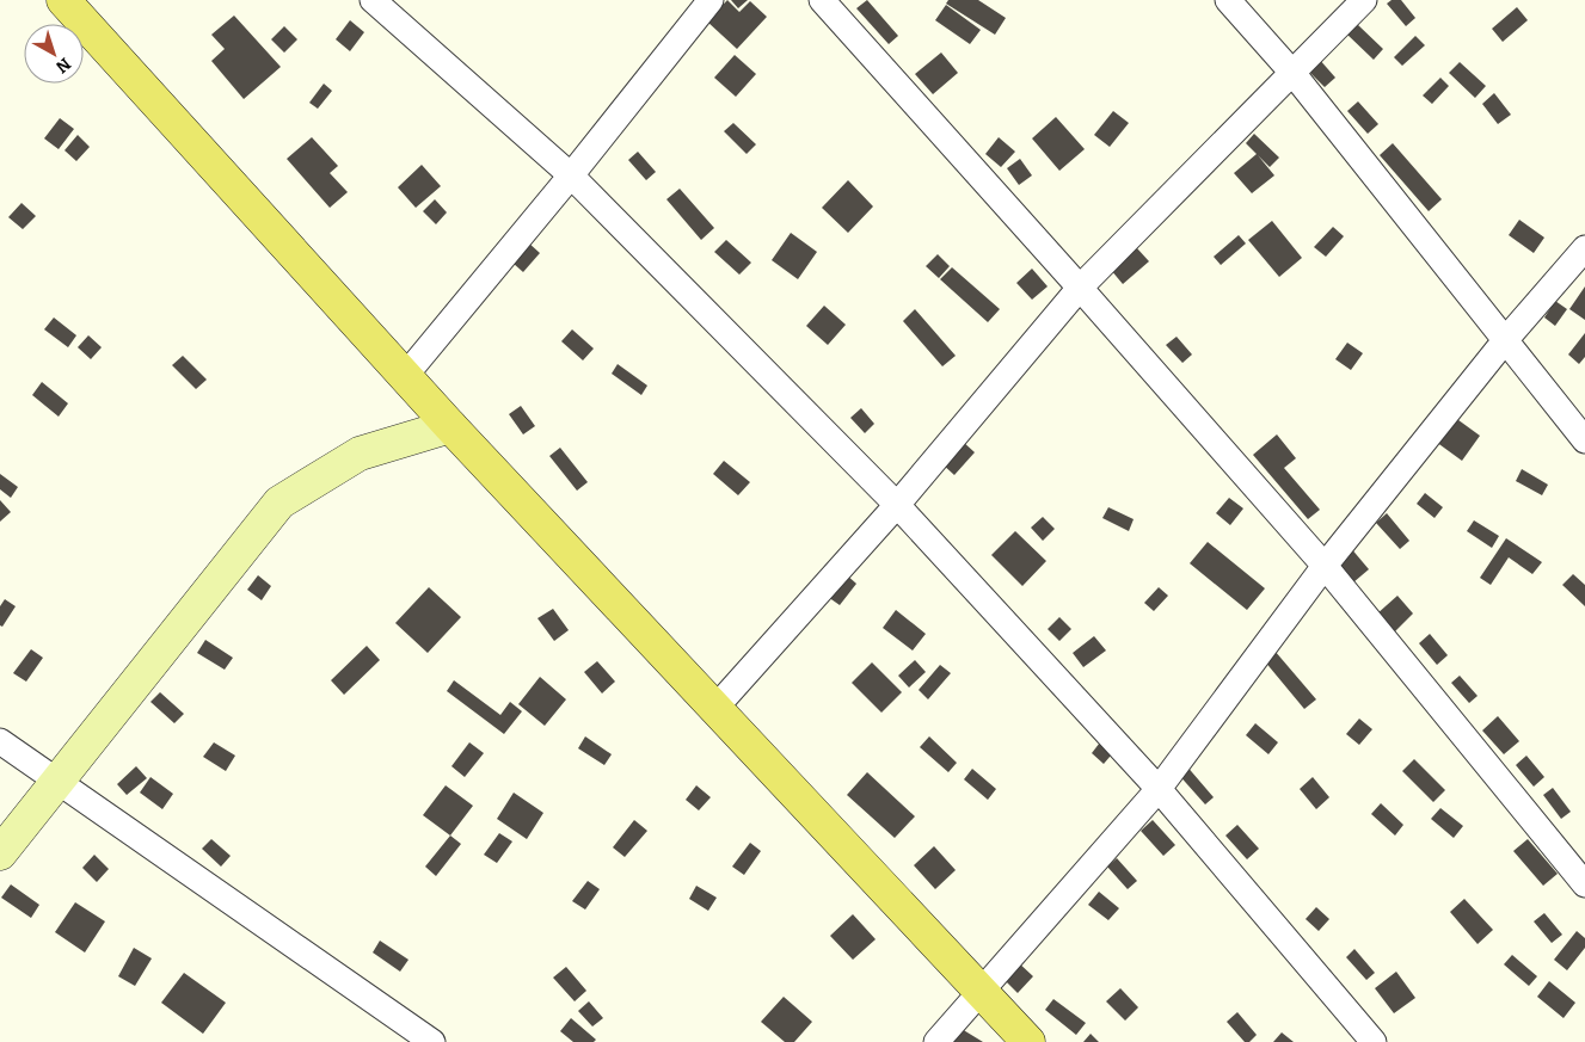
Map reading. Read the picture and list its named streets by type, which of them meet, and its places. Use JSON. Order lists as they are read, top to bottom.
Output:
{
  "north": "bottom right"
}
